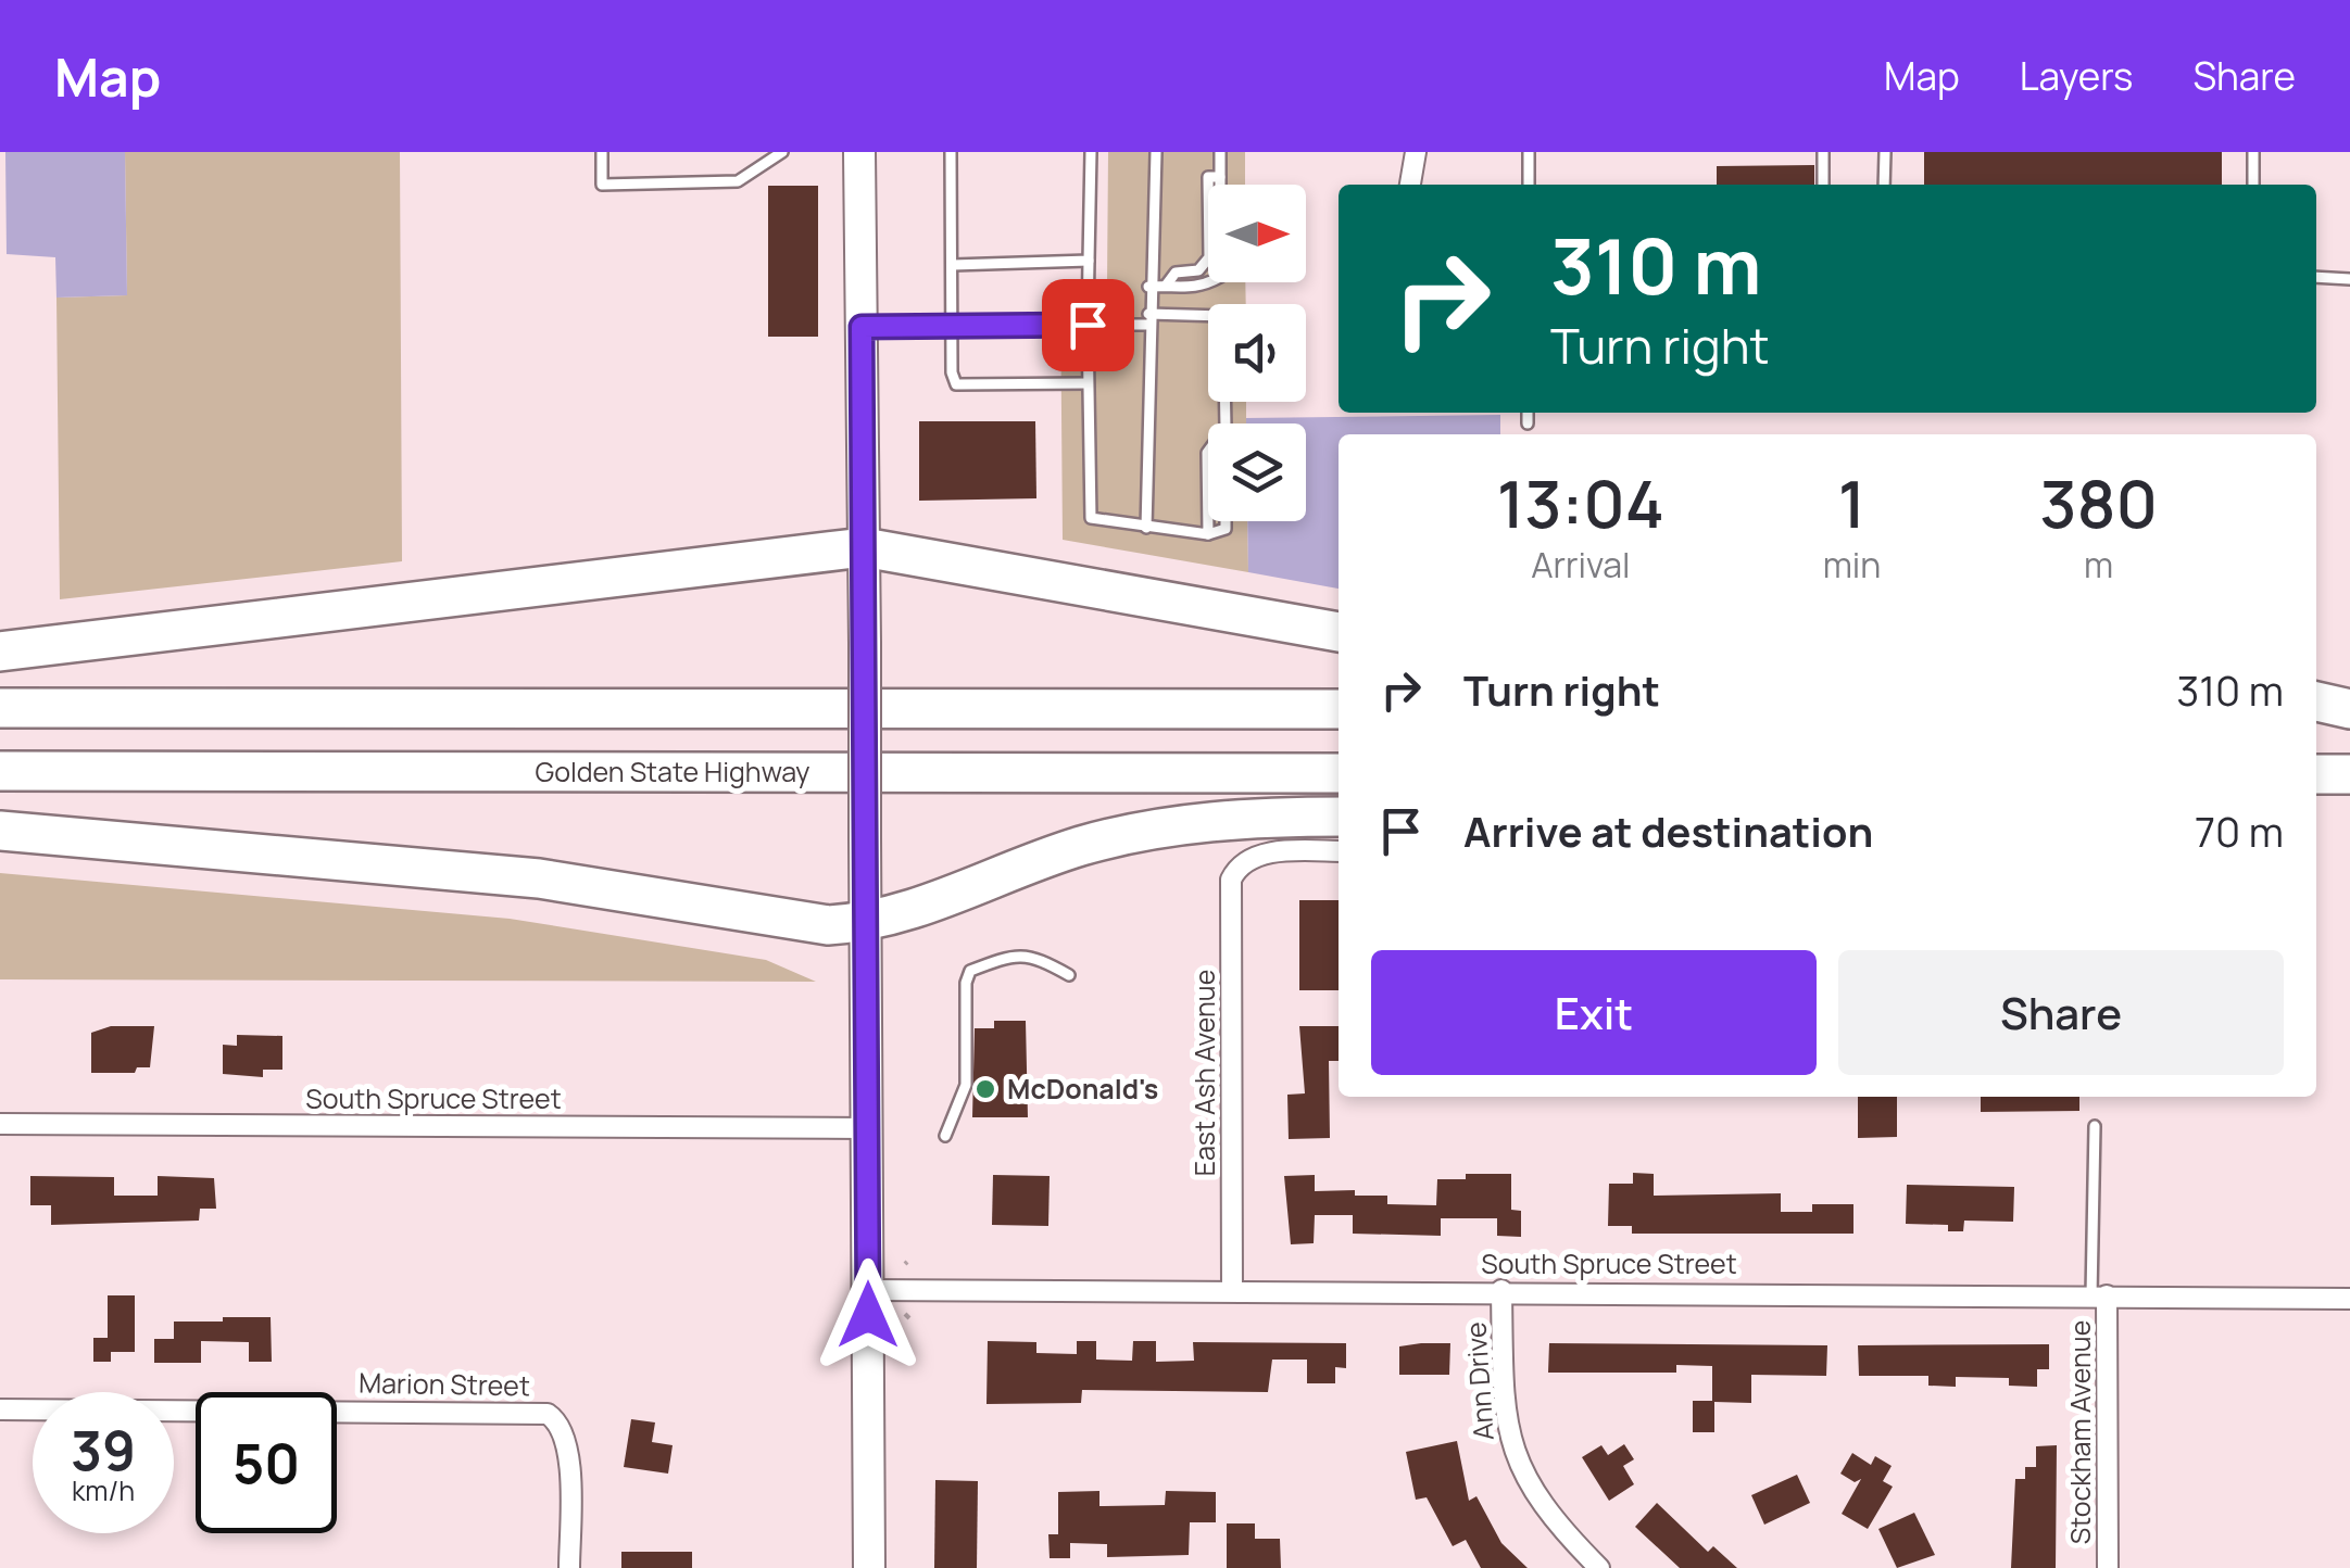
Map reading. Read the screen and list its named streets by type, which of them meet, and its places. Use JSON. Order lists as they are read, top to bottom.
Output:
{
  "streets": {
    "highway": ["Golden State Highway"],
    "street": [
      "East Ash Avenue",
      "South Spruce Street",
      "Ann Drive",
      "Marion Street",
      "Stockham Avenue"
    ]
  },
  "crossings": [
    ["East Ash Avenue", "South Spruce Street"],
    ["South Spruce Street", "Ann Drive"],
    ["South Spruce Street", "Stockham Avenue"]
  ],
  "places": ["McDonald's"],
  "north": "right",
  "page": {
    "header": "Map",
    "nav": ["Map", "Layers", "Share"],
    "turn": ["310 m", "Turn right"],
    "eta": [
      "13:04",
      "Arrival",
      "1",
      "min",
      "380",
      "m"
    ],
    "list": [
      {
        "name": "Turn right",
        "value": "310 m"
      },
      {
        "name": "Arrive at destination",
        "value": "70 m"
      }
    ],
    "buttons": ["Exit", "Share"],
    "speed": "39 km/h",
    "limit": "50"
  }
}
